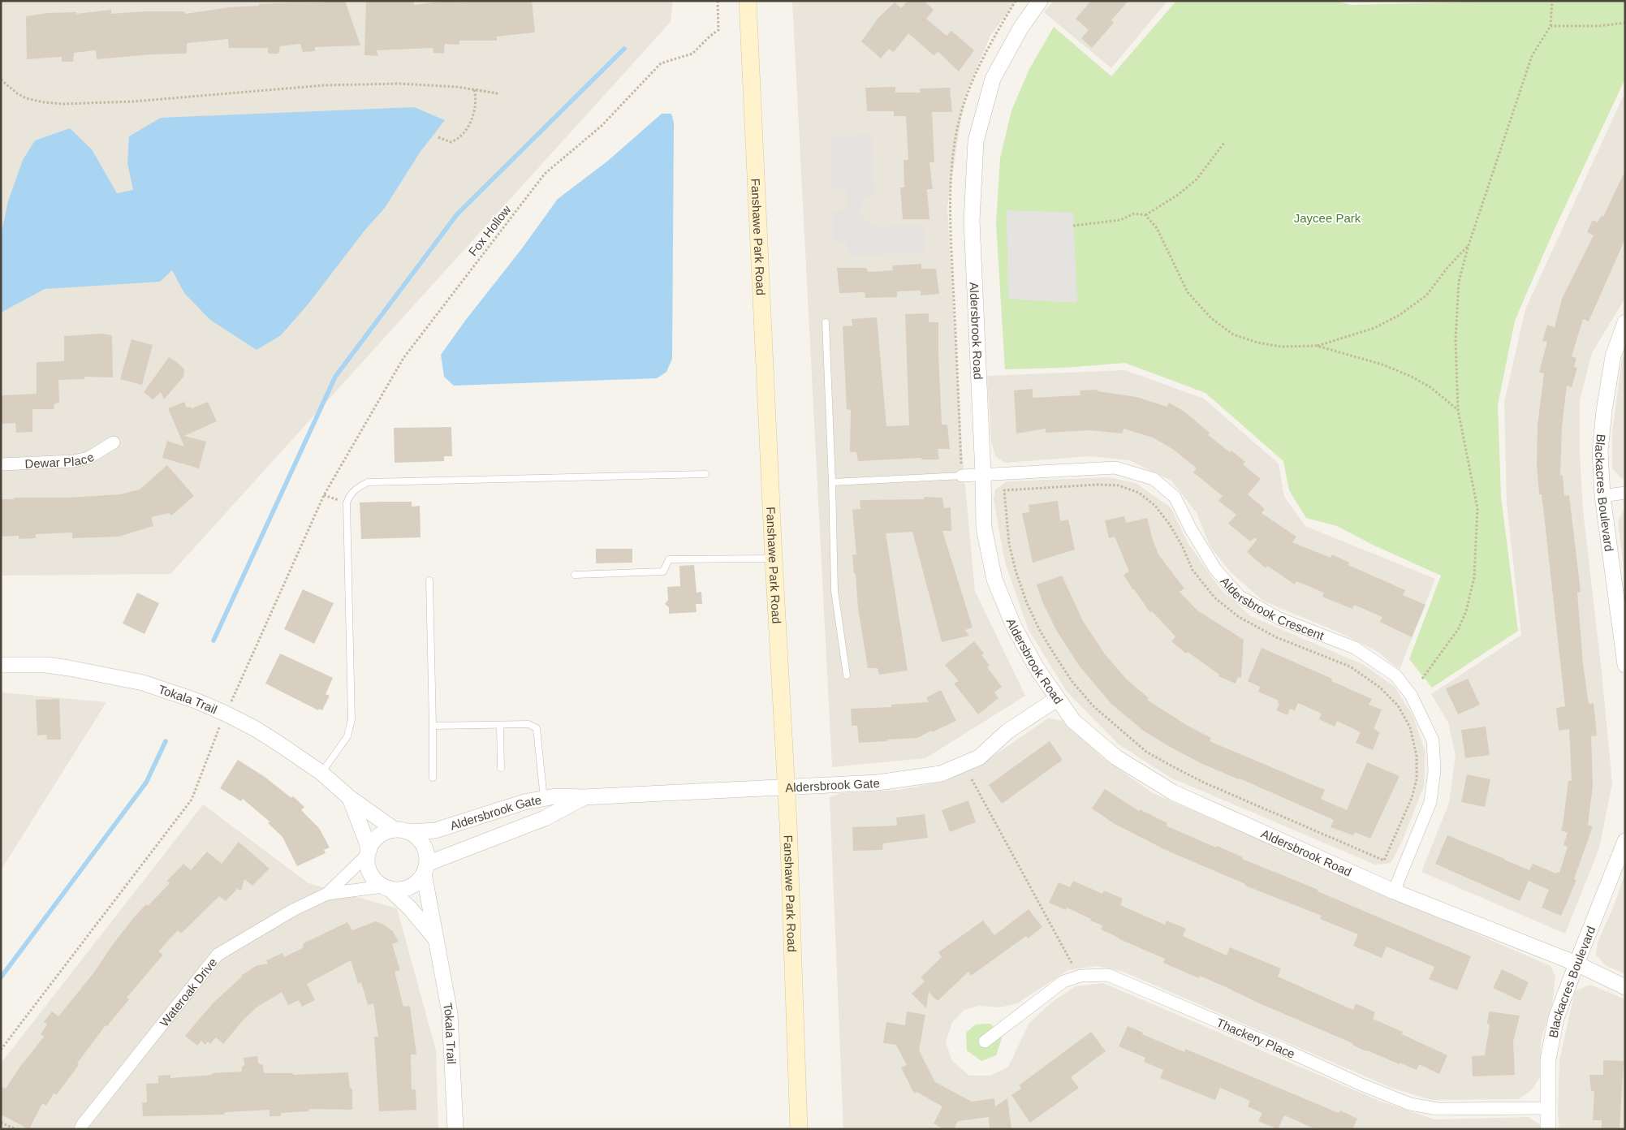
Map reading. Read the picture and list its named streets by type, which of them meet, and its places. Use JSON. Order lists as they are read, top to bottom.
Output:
{
  "streets": {
    "main road": ["Fanshawe Park Road"],
    "street": [
      "Aldersbrook Road",
      "Dewar Place",
      "Blackacres Boulevard",
      "Aldersbrook Crescent",
      "Tokala Trail",
      "Aldersbrook Gate",
      "Wateroak Drive",
      "Thackery Place"
    ],
    "path": ["Fox Hollow"]
  },
  "crossings": [
    ["Fox Hollow", "Tokala Trail"],
    ["Fanshawe Park Road", "Aldersbrook Gate"],
    ["Aldersbrook Road", "Blackacres Boulevard"],
    ["Aldersbrook Road", "Aldersbrook Crescent"],
    ["Aldersbrook Road", "Aldersbrook Gate"],
    ["Blackacres Boulevard", "Thackery Place"],
    ["Tokala Trail", "Aldersbrook Gate"],
    ["Tokala Trail", "Wateroak Drive"],
    ["Aldersbrook Gate", "Wateroak Drive"]
  ],
  "parks": ["Jaycee Park"]
}
